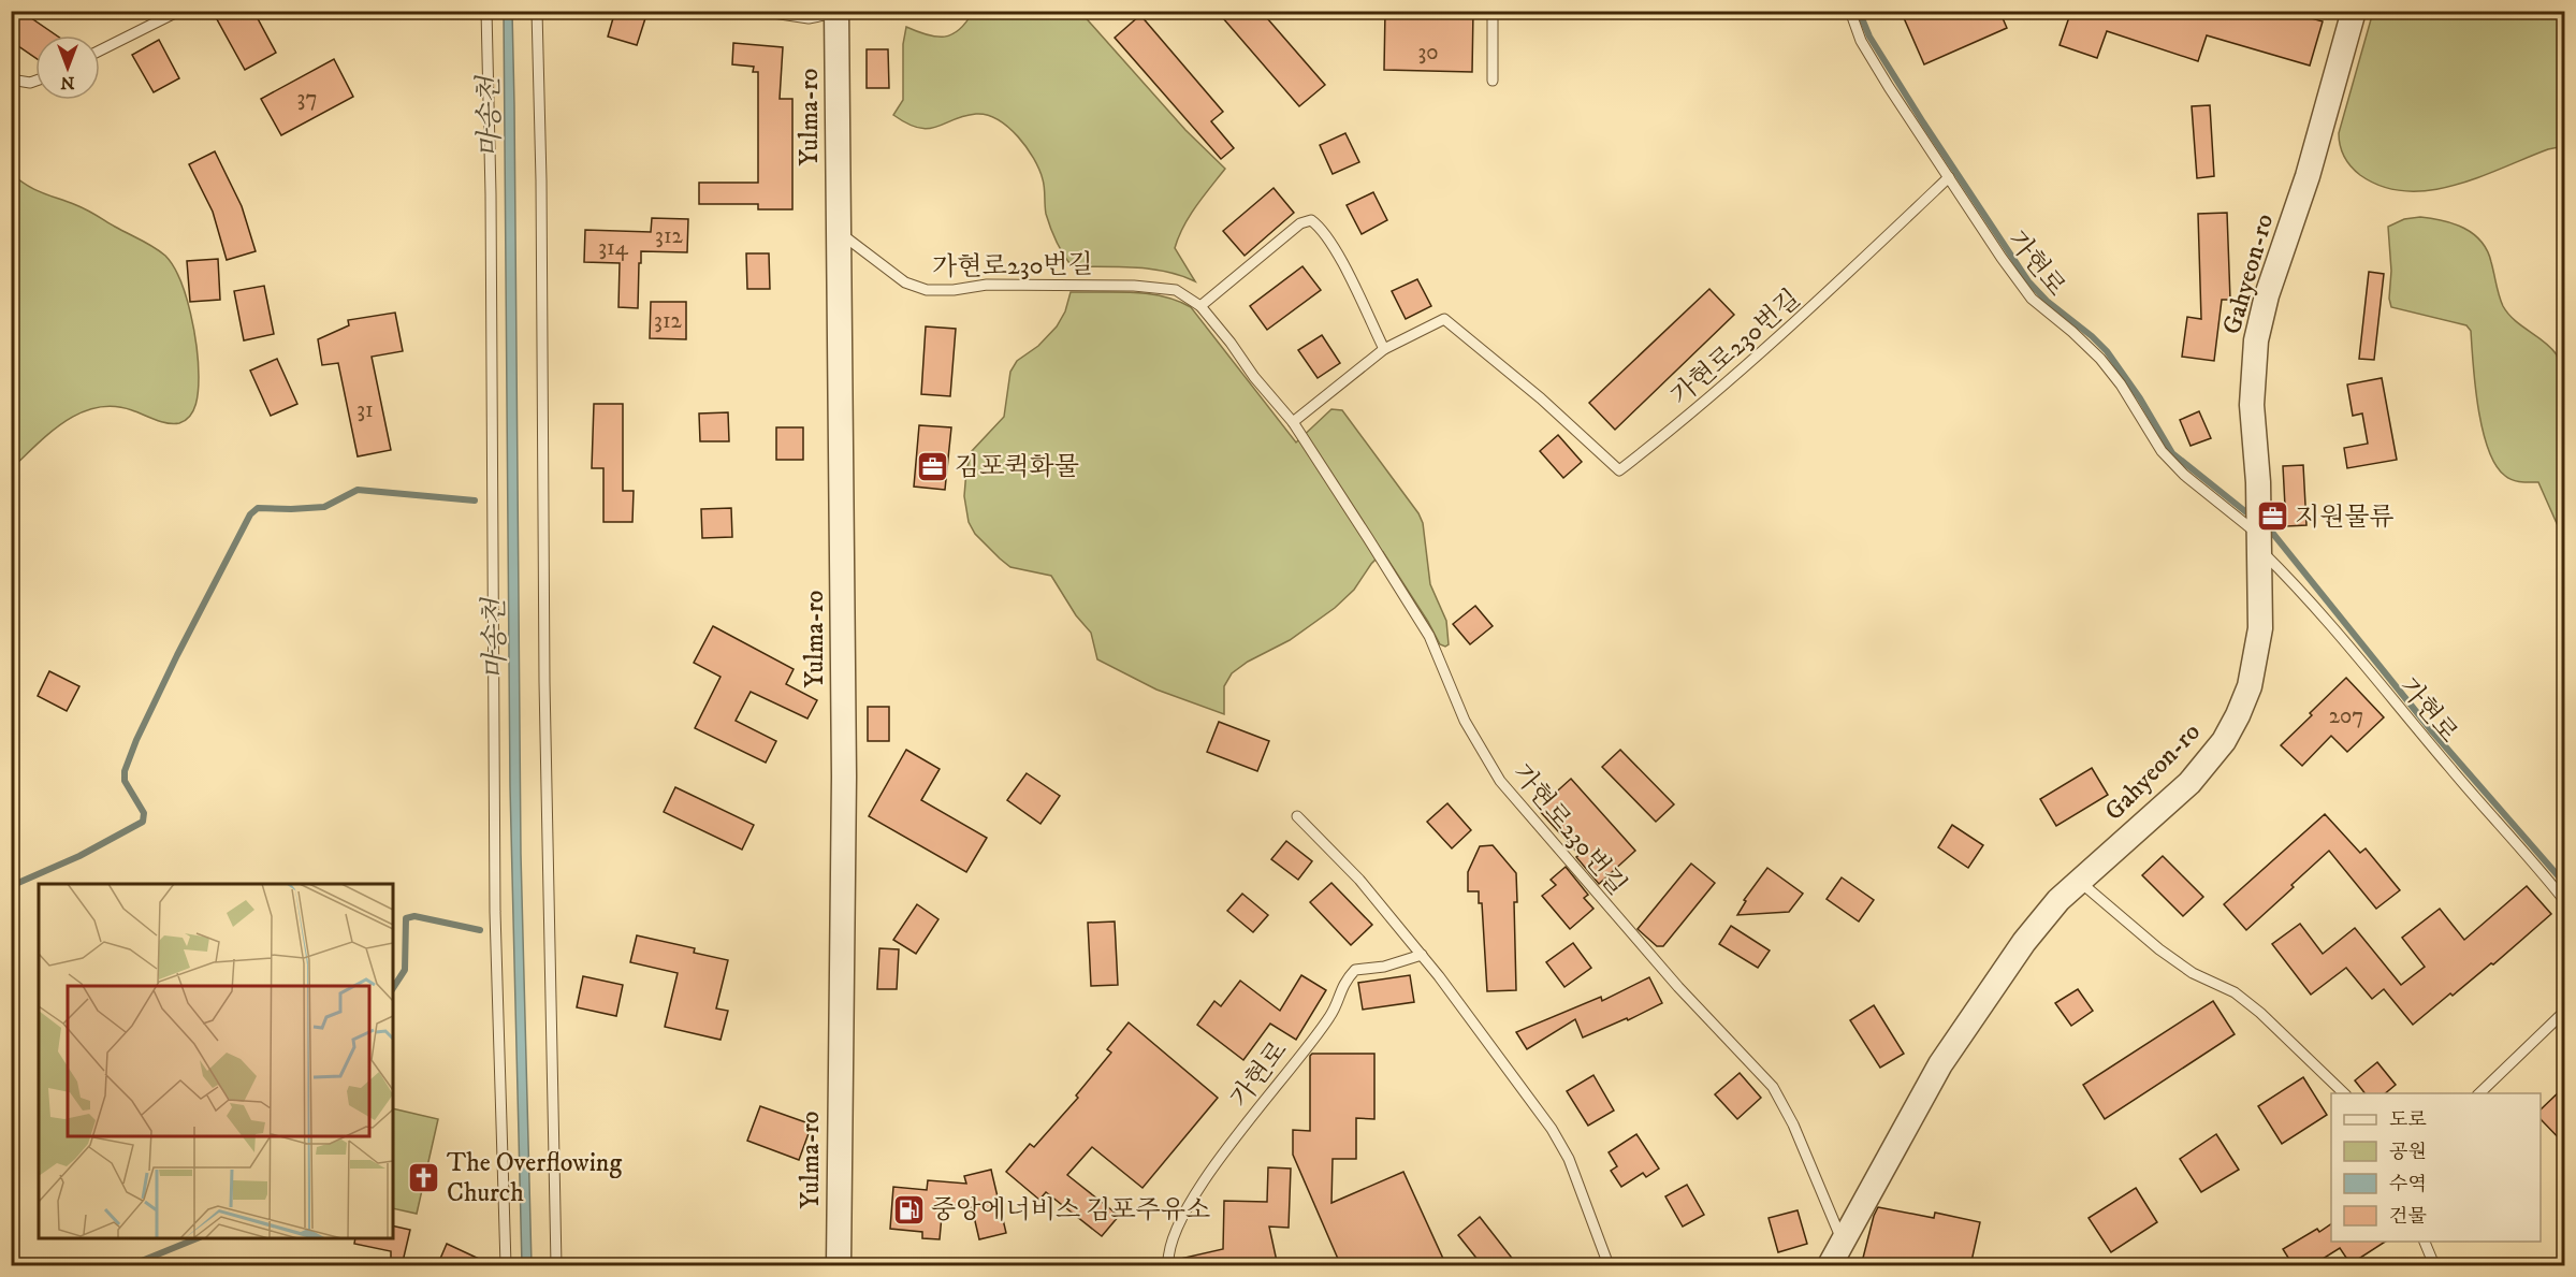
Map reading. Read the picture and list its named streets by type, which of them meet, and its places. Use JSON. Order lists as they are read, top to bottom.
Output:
{
  "streets": {
    "street": ["Yulma-ro", "Gahyeon-ro"],
    "lane": ["가현로", "가현로230번길"]
  },
  "crossings": [
    ["Yulma-ro", "가현로230번길"],
    ["가현로", "가현로230번길"],
    ["가현로", "Gahyeon-ro"],
    ["가현로230번길", "Gahyeon-ro"]
  ],
  "water": ["마송천"],
  "places": {
    "office": ["김포퀵화물", "지원물류"],
    "church": ["The Overflowing Church"],
    "fuel station": ["중앙에너비스 김포주유소"]
  },
  "house_numbers": [
    "30",
    "37",
    "312",
    "314",
    "312",
    "31",
    "207"
  ],
  "legend": [
    "도로",
    "공원",
    "수역",
    "건물"
  ],
  "north": "bottom"
}
